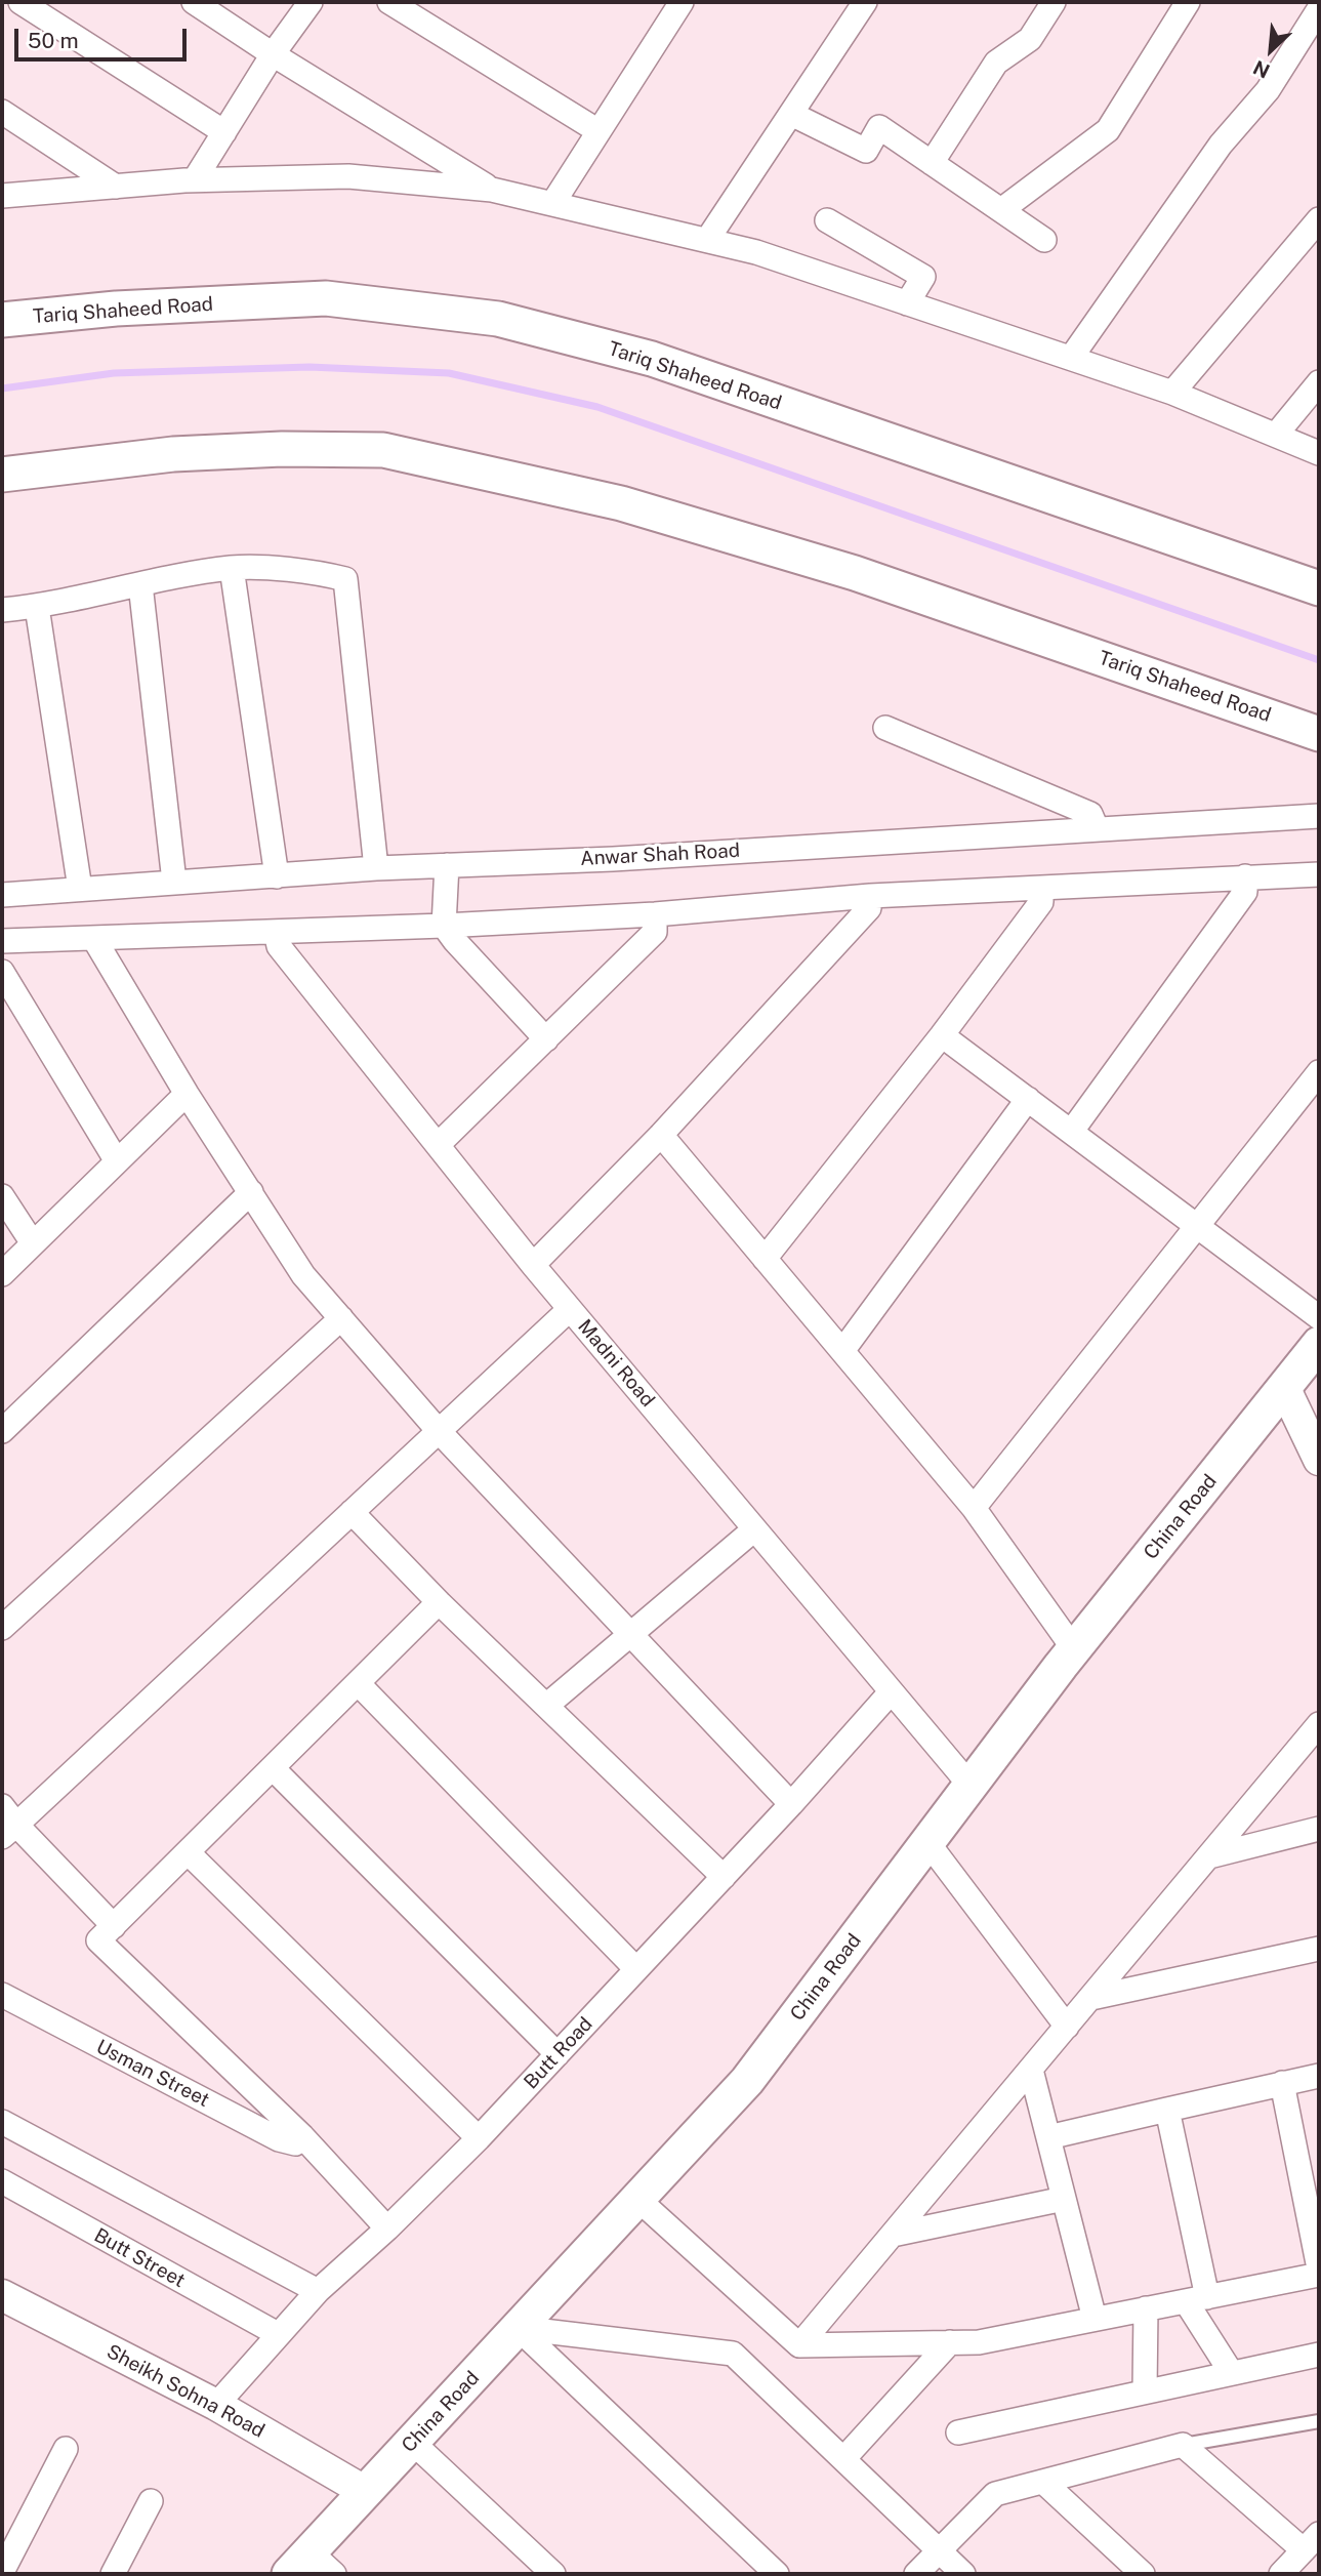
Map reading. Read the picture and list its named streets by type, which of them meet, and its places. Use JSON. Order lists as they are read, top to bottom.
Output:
{
  "streets": {
    "main road": ["Tariq Shaheed Road", "China Road"],
    "street": [
      "Anwar Shah Road",
      "Madni Road",
      "Butt Road",
      "Usman Street",
      "Butt Street",
      "Sheikh Sohna Road"
    ]
  },
  "crossings": [
    ["Madni Road", "China Road"],
    ["Madni Road", "Butt Road"],
    ["China Road", "Sheikh Sohna Road"],
    ["Butt Road", "Butt Street"],
    ["Butt Road", "Sheikh Sohna Road"]
  ],
  "scale_bar": "50 m",
  "north": "bottom left"
}
